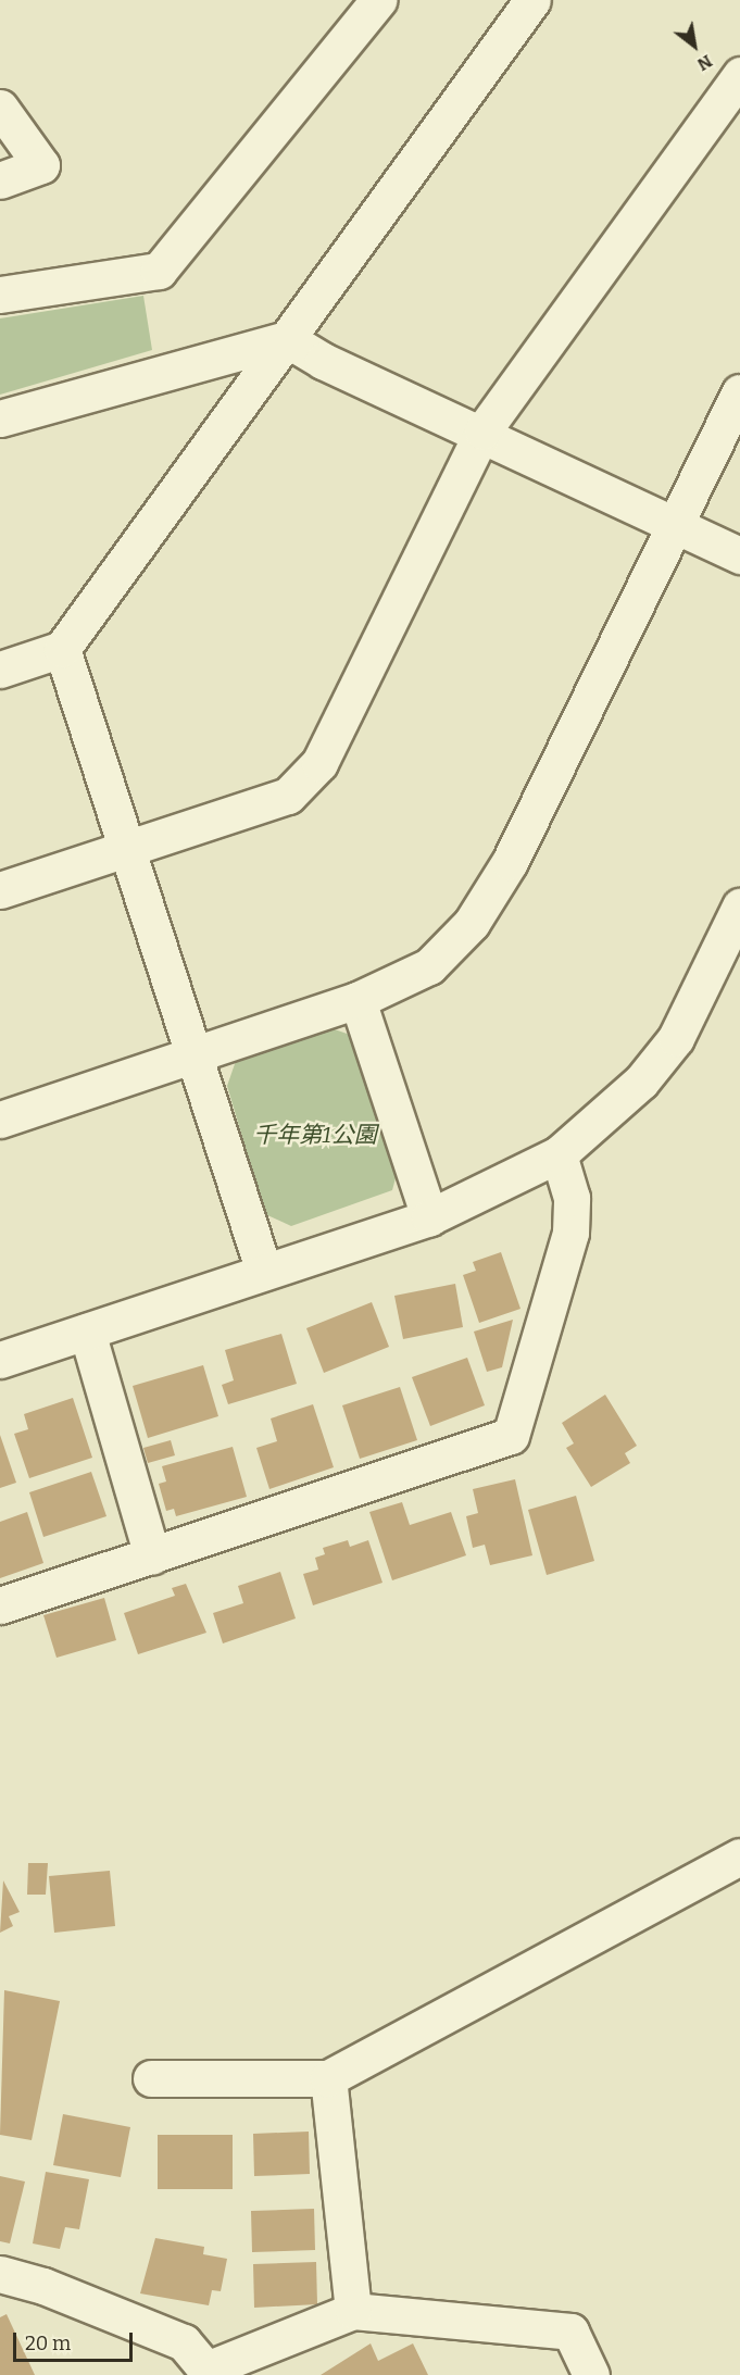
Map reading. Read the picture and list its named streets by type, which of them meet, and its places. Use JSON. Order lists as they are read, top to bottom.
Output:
{
  "parks": ["千年第1公園"],
  "scale_bar": "20 m",
  "north": "bottom right"
}
